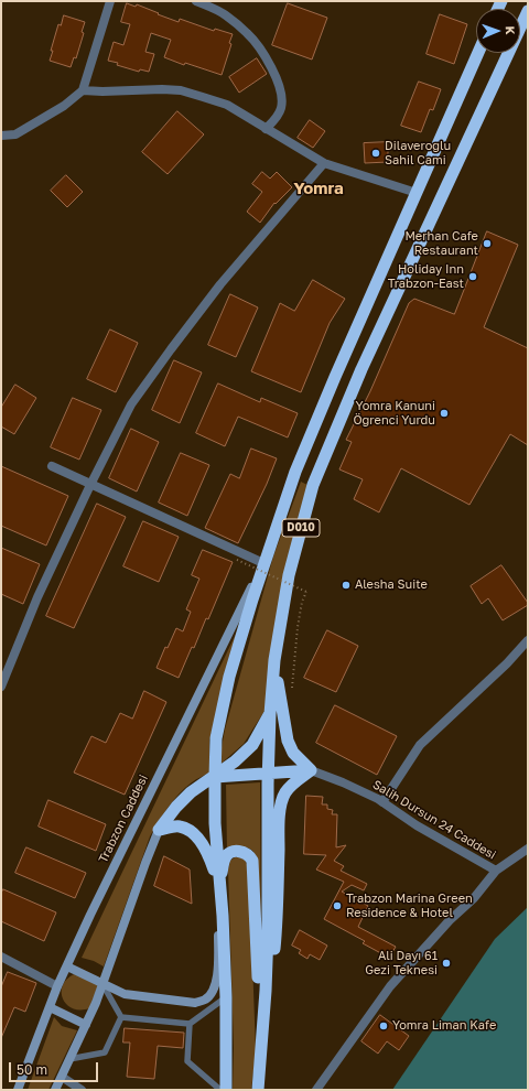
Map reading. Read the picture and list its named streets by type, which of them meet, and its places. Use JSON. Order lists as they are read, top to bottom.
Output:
{
  "streets": {
    "highway": ["D010"],
    "main road": ["Trabzon Caddesi"],
    "street": ["Salih Dursun 24 Caddesi"]
  },
  "crossings": [
    ["D010", "Trabzon Caddesi"]
  ],
  "districts": ["Yomra"],
  "places": [
    "Dilaveroğlu Sahil Cami",
    "Merhan Cafe Restaurant",
    "Holiday Inn Trabzon-East",
    "Yomra Kanuni Öğrenci Yurdu",
    "Alesha Suite",
    "Trabzon Marina Green Residence & Hotel",
    "Ali Dayı 61 Gezi Teknesi",
    "Yomra Liman Kafe"
  ],
  "scale_bar": "50 m",
  "north": "right"
}
